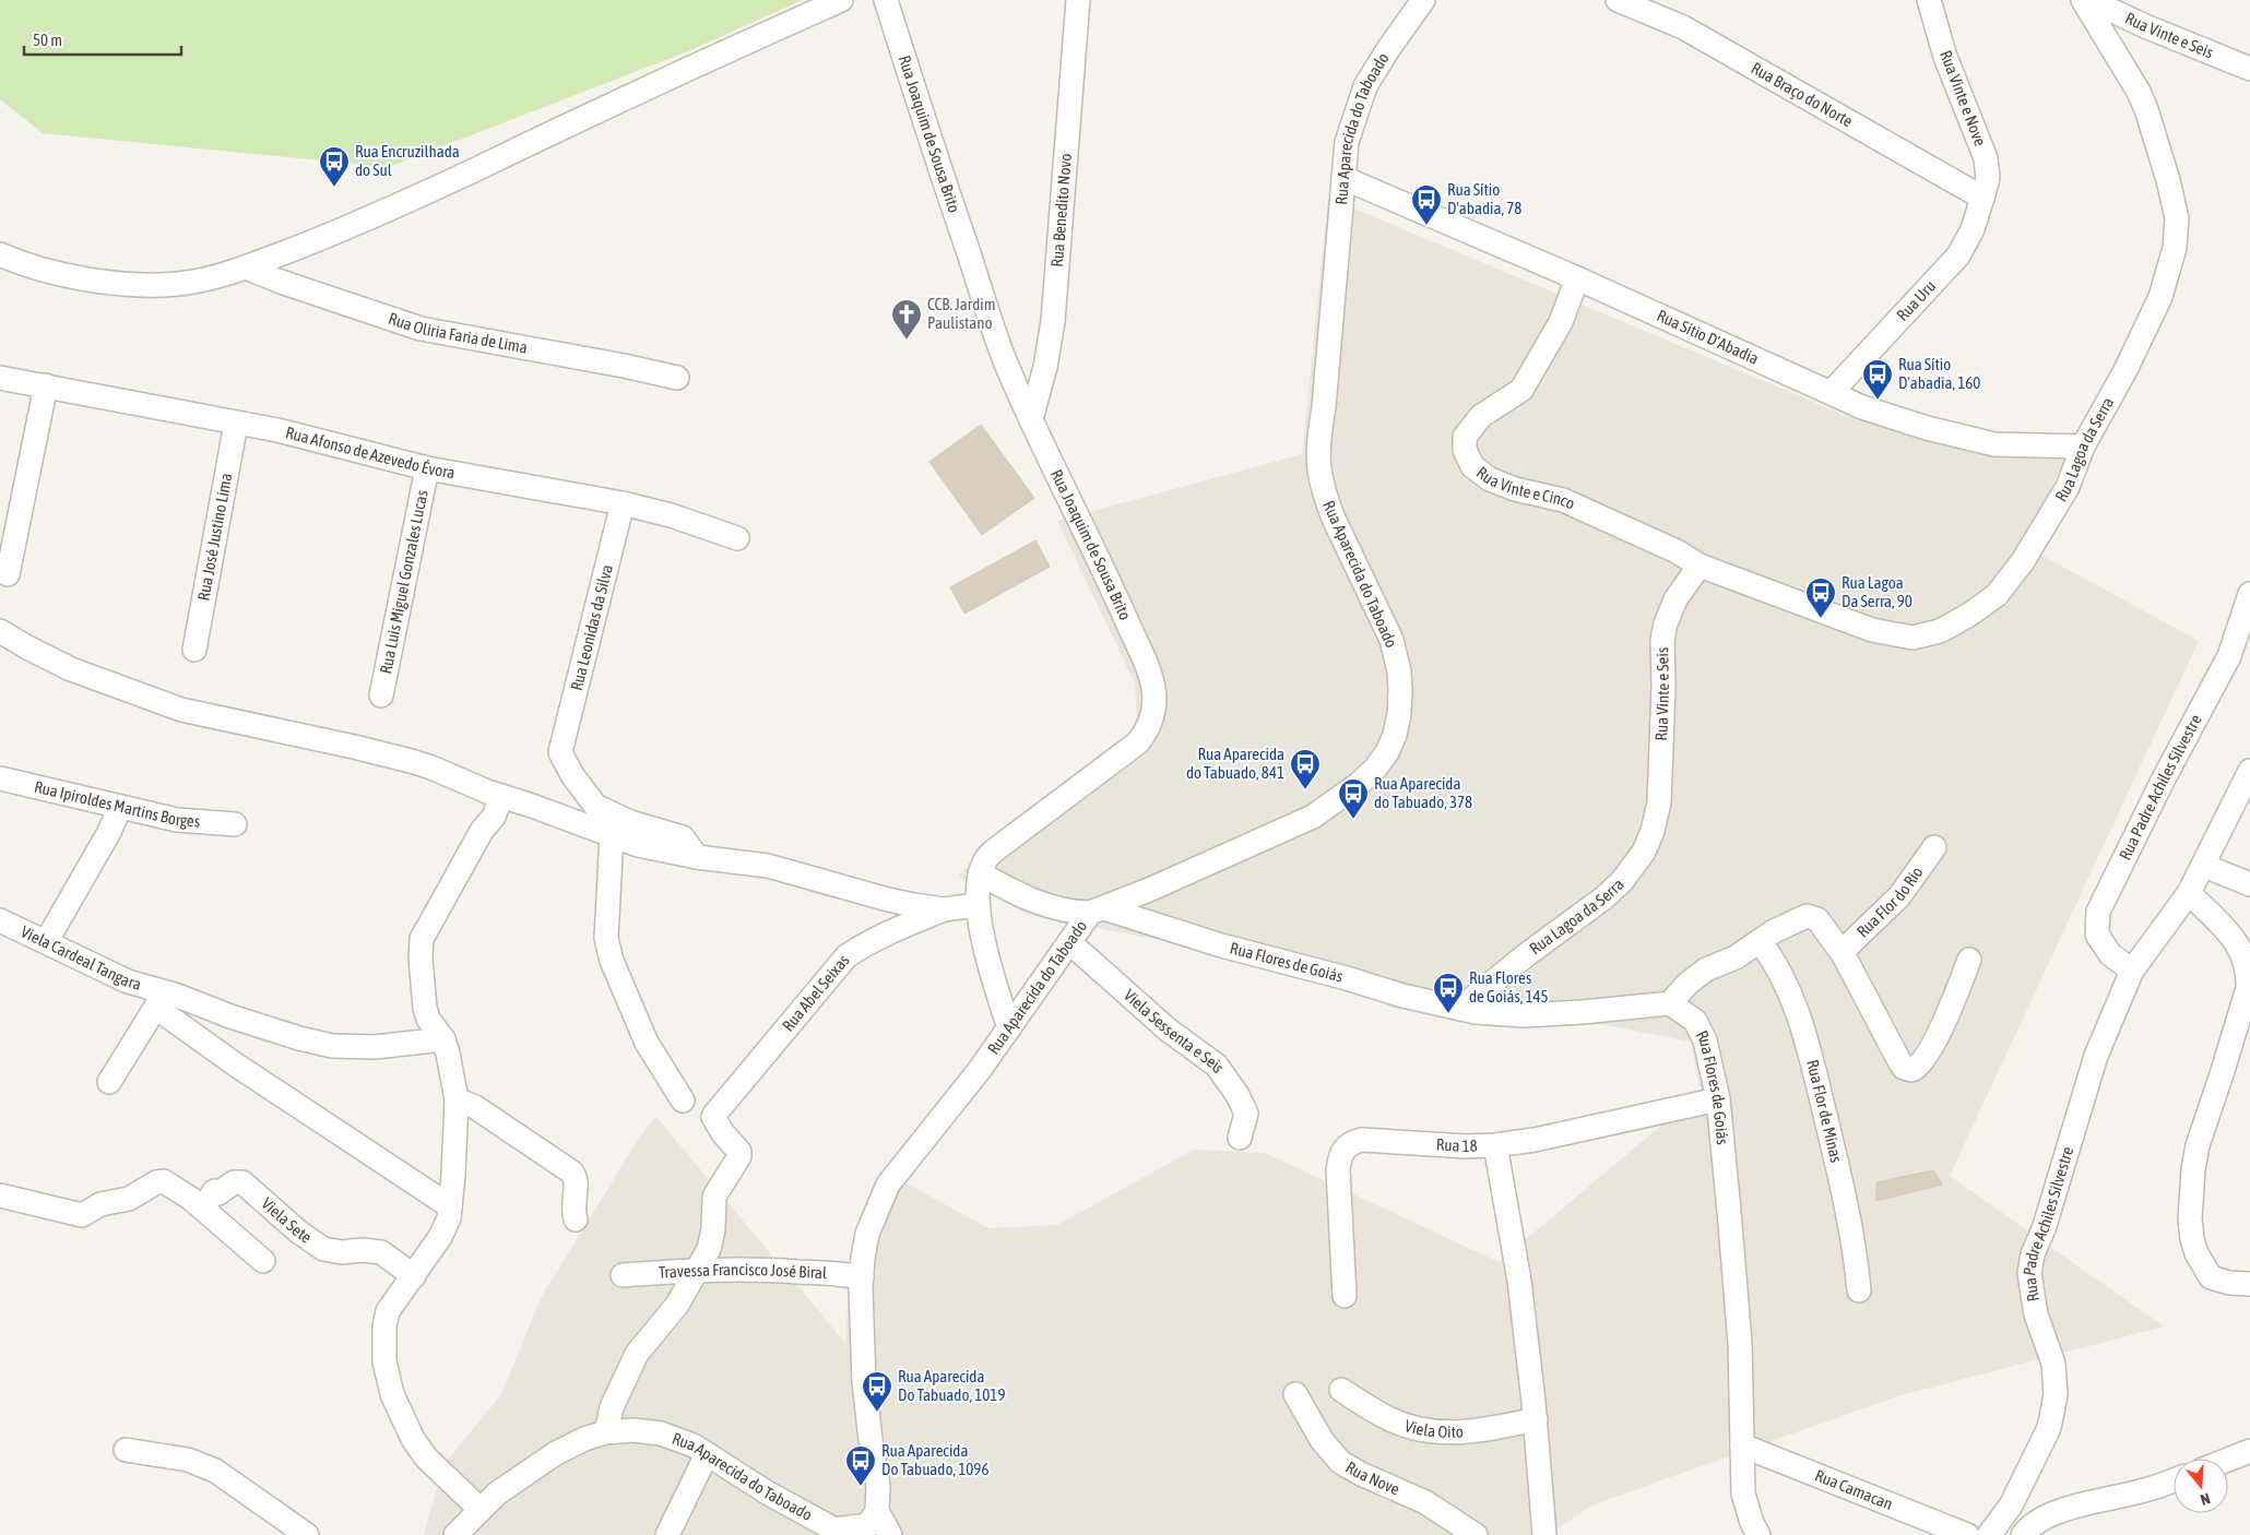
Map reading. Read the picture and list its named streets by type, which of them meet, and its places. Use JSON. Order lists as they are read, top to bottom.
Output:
{
  "streets": {
    "street": [
      "Rua Vinte e Seis",
      "Rua Braço do Norte",
      "Rua Vinte e Nove",
      "Rua Aparecida do Taboado",
      "Rua Joaquim de Sousa Brito",
      "Rua Benedito Novo",
      "Rua Uru",
      "Rua Oliria Faria de Lima",
      "Rua Sítio D'Abadia",
      "Rua Lagoa da Serra",
      "Rua Afonso de Azevedo Évora",
      "Rua Vinte e Cinco",
      "Rua José Justino Lima",
      "Rua Luis Miguel Gonzales Lucas",
      "Rua Leonidas da Silva",
      "Rua Padre Achiles Silvestre",
      "Rua Ipiroldes Martins Borges",
      "Rua Flor do Rio",
      "Viela Cardeal Tangara",
      "Rua Flores de Goiás",
      "Rua Abel Seixas",
      "Viela Sessenta e Seis",
      "Rua Flor de Minas",
      "Rua 18",
      "Viela Sete",
      "Travessa Francisco José Biral",
      "Viela Oito",
      "Rua Nove",
      "Rua Camacan"
    ]
  },
  "crossings": [
    ["Rua Vinte e Seis", "Rua Lagoa da Serra"],
    ["Rua Vinte e Seis", "Rua Vinte e Cinco"],
    ["Rua Braço do Norte", "Rua Vinte e Nove"],
    ["Rua Braço do Norte", "Rua Uru"],
    ["Rua Vinte e Nove", "Rua Uru"],
    ["Rua Aparecida do Taboado", "Rua Joaquim de Sousa Brito"],
    ["Rua Aparecida do Taboado", "Rua Sítio D'Abadia"],
    ["Rua Aparecida do Taboado", "Rua Flores de Goiás"],
    ["Rua Aparecida do Taboado", "Viela Sessenta e Seis"],
    ["Rua Aparecida do Taboado", "Travessa Francisco José Biral"],
    ["Rua Joaquim de Sousa Brito", "Rua Benedito Novo"],
    ["Rua Joaquim de Sousa Brito", "Rua Flores de Goiás"],
    ["Rua Uru", "Rua Sítio D'Abadia"],
    ["Rua Sítio D'Abadia", "Rua Lagoa da Serra"],
    ["Rua Sítio D'Abadia", "Rua Vinte e Cinco"],
    ["Rua Lagoa da Serra", "Rua Vinte e Cinco"],
    ["Rua Lagoa da Serra", "Rua Flores de Goiás"],
    ["Rua Afonso de Azevedo Évora", "Rua José Justino Lima"],
    ["Rua Afonso de Azevedo Évora", "Rua Luis Miguel Gonzales Lucas"],
    ["Rua Afonso de Azevedo Évora", "Rua Leonidas da Silva"],
    ["Rua Flores de Goiás", "Rua 18"],
    ["Rua Flores de Goiás", "Rua Camacan"],
    ["Rua Abel Seixas", "Travessa Francisco José Biral"]
  ],
  "places": {
    "bus stop": [
      "Rua Encruzilhada do Sul",
      "Rua Sítio D'abadia, 78",
      "Rua Sítio D'abadia, 160",
      "Rua Lagoa Da Serra, 90",
      "Rua Aparecida do Tabuado, 841",
      "Rua Aparecida do Tabuado, 378",
      "Rua Flores de Goiás, 145",
      "Rua Aparecida Do Tabuado, 1019",
      "Rua Aparecida Do Tabuado, 1096"
    ],
    "church": ["CCB. Jardim Paulistano"]
  },
  "scale_bar": "50 m",
  "north": "bottom"
}
